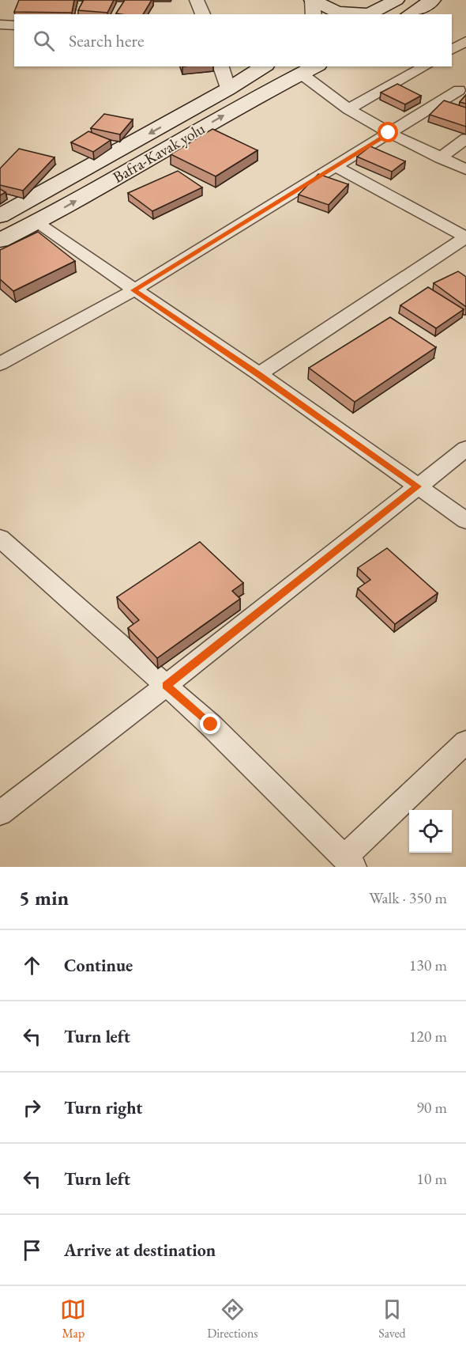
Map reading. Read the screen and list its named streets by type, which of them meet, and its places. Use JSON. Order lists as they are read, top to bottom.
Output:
{
  "streets": {
    "main road": ["Bafra-Kavak yolu"]
  },
  "page": {
    "search": "Search here",
    "heading": ["5 min", "Walk · 350 m"],
    "list": [
      ["Continue", "130 m"],
      ["Turn left", "120 m"],
      ["Turn right", "90 m"],
      ["Turn left", "10 m"],
      "Arrive at destination"
    ],
    "nav": ["Map", "Directions", "Saved"]
  }
}
